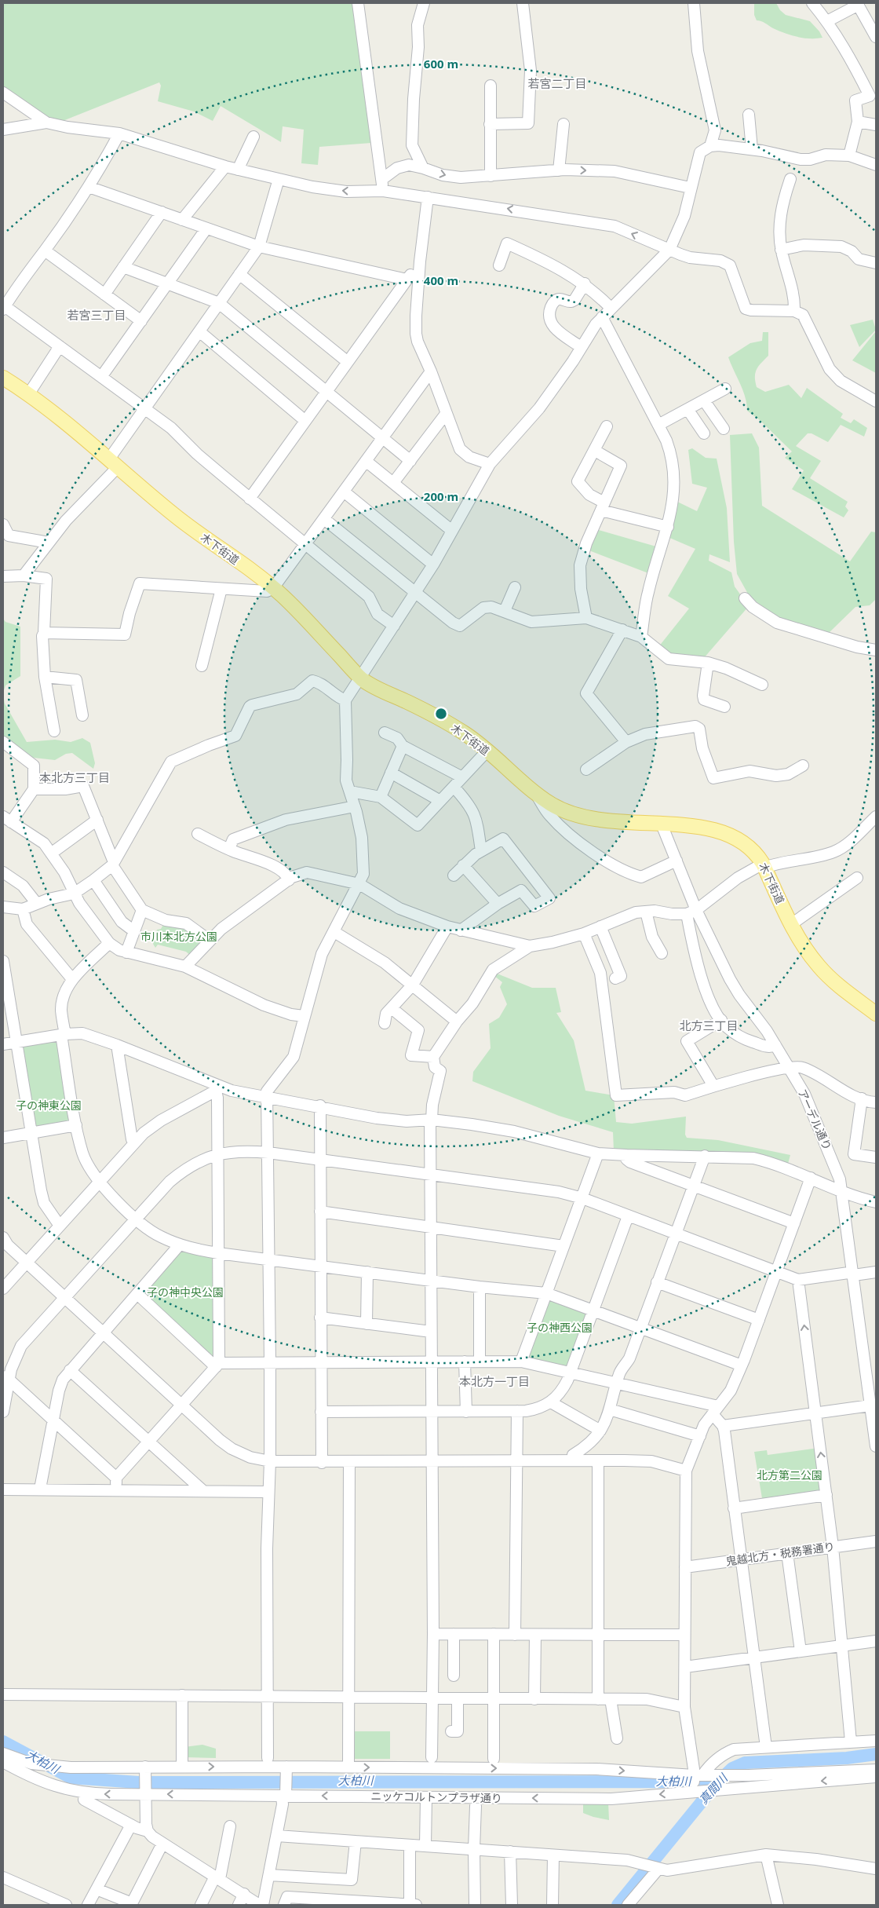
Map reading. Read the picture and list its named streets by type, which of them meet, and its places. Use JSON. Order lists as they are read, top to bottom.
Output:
{
  "streets": {
    "main road": ["木下街道"],
    "street": ["アーデル通り", "鬼越北方・税務署通り", "ニッケコルトンプラザ通り"]
  },
  "crossings": [
    ["木下街道", "アーデル通り"]
  ],
  "districts": [
    "若宮二丁目",
    "若宮三丁目",
    "本北方三丁目",
    "北方三丁目",
    "本北方一丁目"
  ],
  "water": ["大柏川", "真間川"],
  "parks": [
    "市川本北方公園",
    "子の神東公園",
    "子の神中央公園",
    "子の神西公園",
    "北方第二公園"
  ],
  "rings": ["600 m", "400 m", "200 m"]
}
